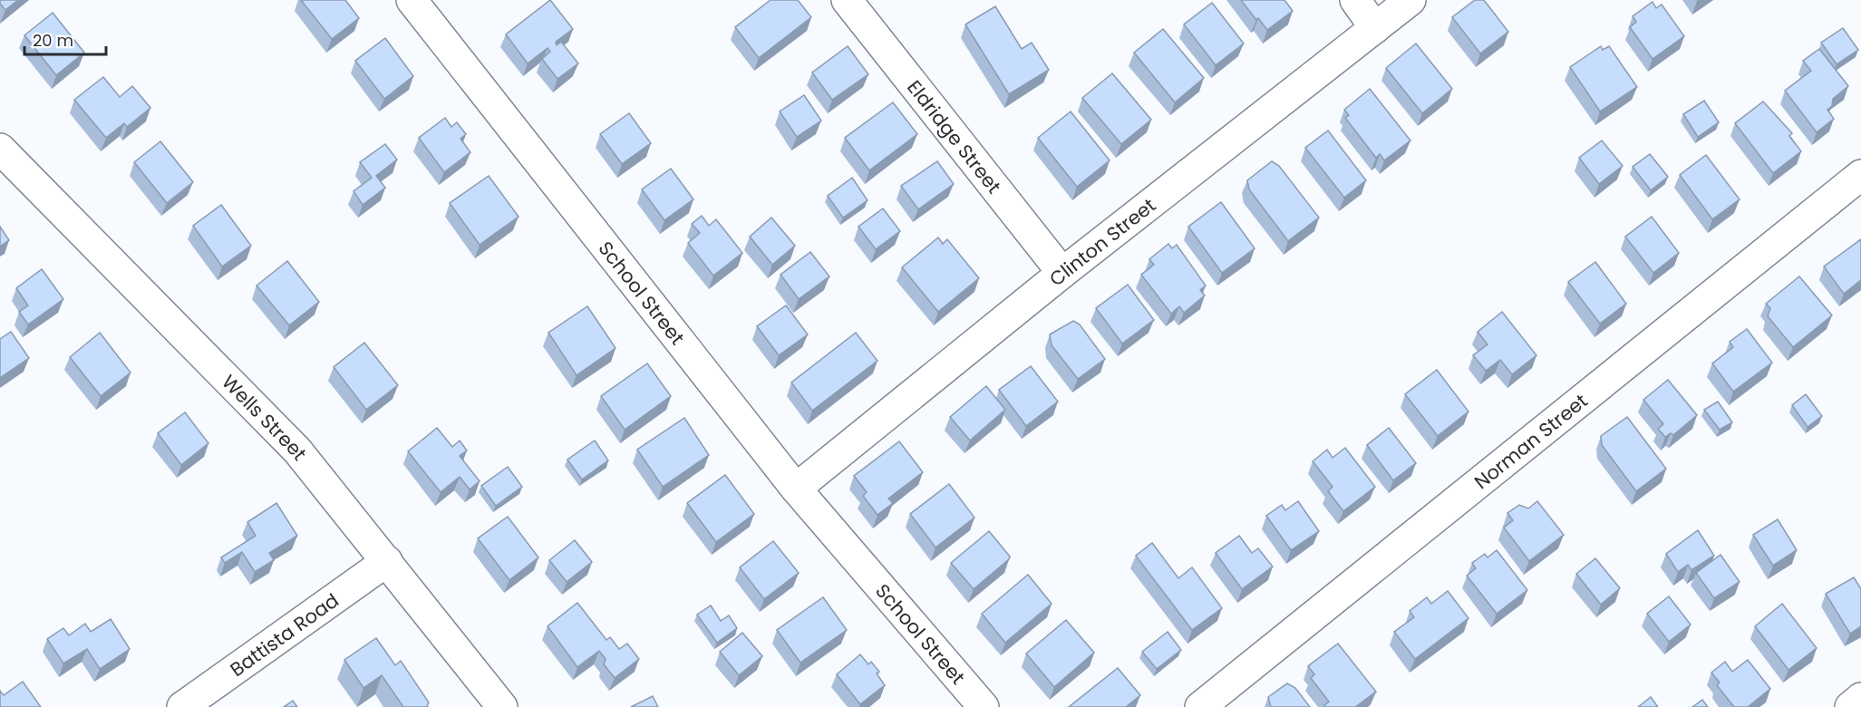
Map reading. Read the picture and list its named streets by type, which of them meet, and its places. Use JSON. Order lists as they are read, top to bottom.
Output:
{
  "streets": {
    "street": [
      "Eldridge Street",
      "Clinton Street",
      "School Street",
      "Wells Street",
      "Norman Street",
      "Battista Road"
    ]
  },
  "crossings": [
    ["Eldridge Street", "Clinton Street"],
    ["Clinton Street", "School Street"],
    ["Wells Street", "Battista Road"]
  ],
  "scale_bar": "20 m"
}
